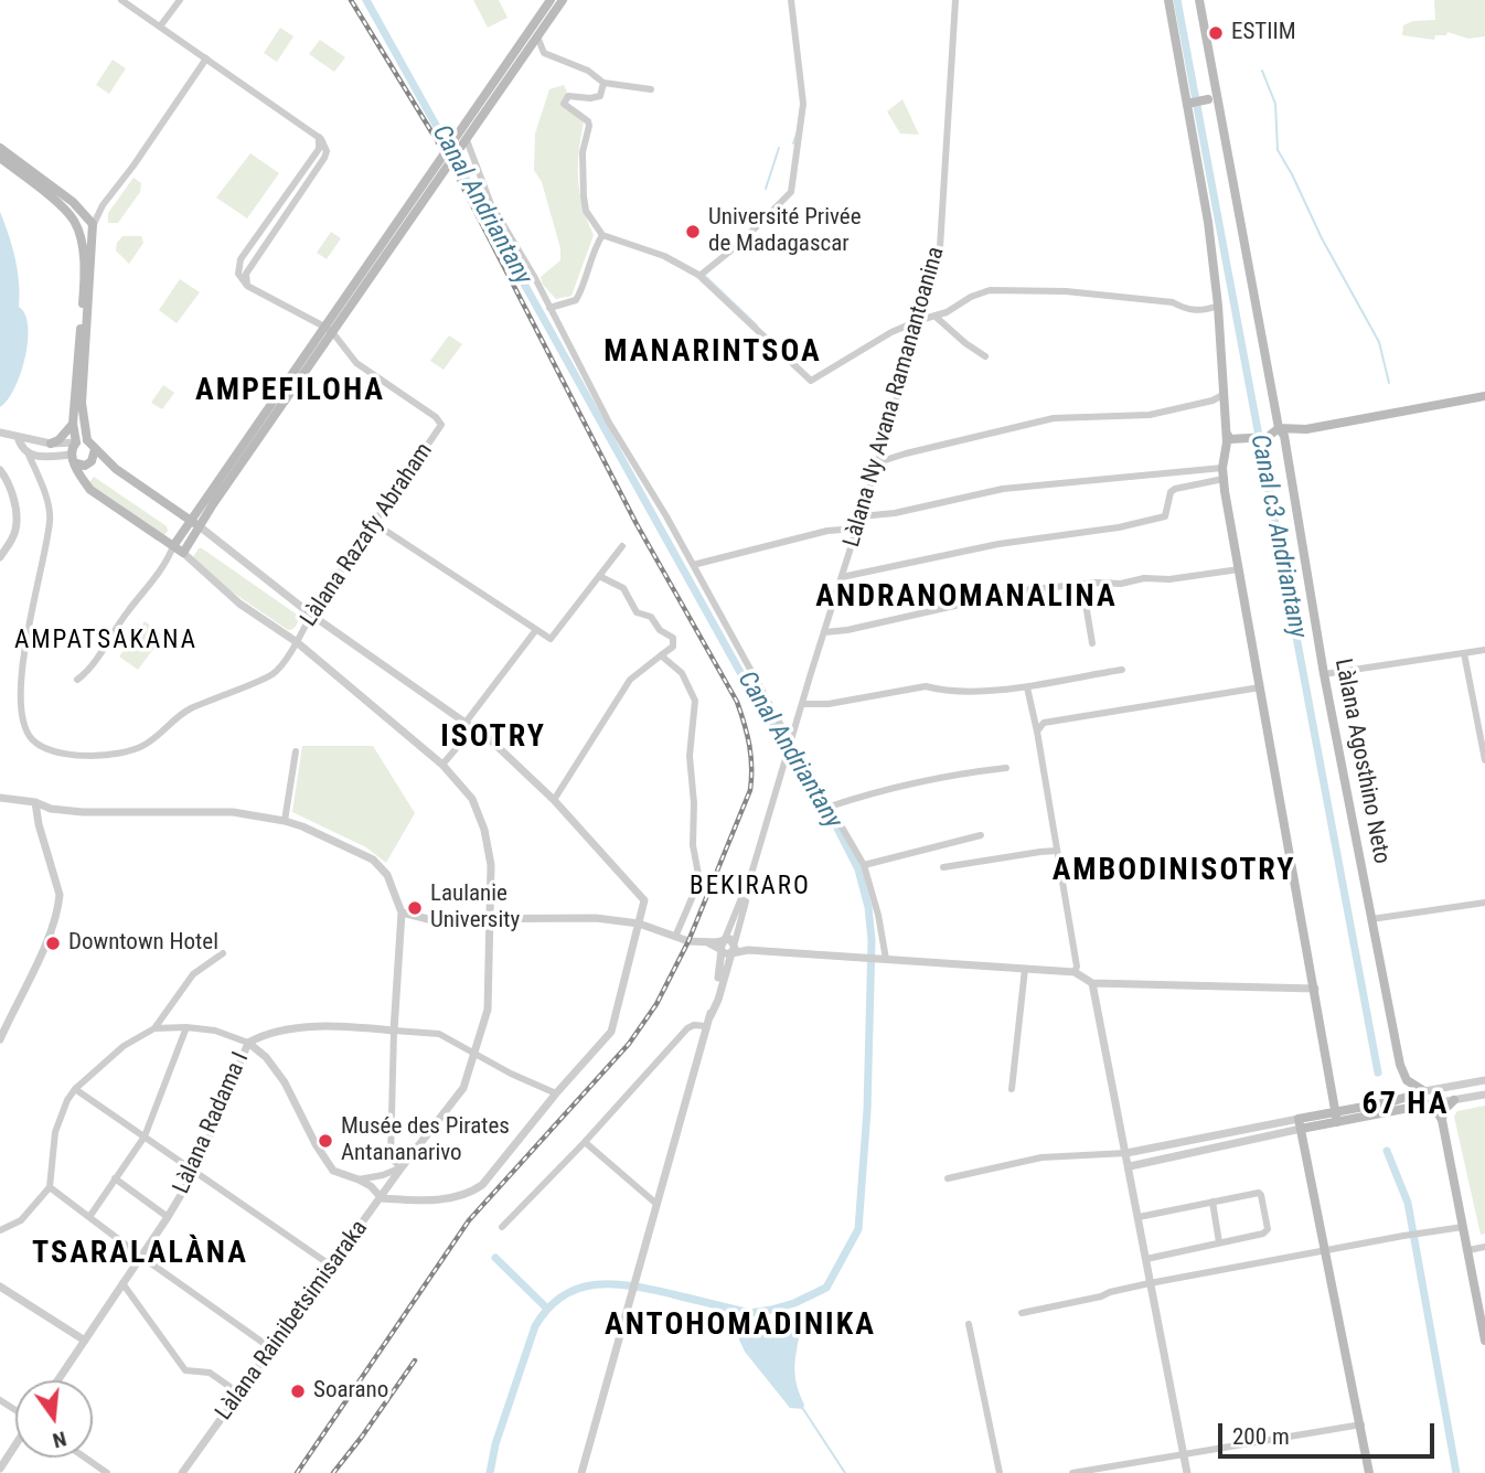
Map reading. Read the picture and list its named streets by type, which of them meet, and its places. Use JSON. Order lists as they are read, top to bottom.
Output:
{
  "streets": {
    "main road": ["Làlana Agosthino Neto"],
    "street": [
      "Làlana Ny Avana Ramanantoanina",
      "Làlana Razafy Abraham",
      "Làlana Radama I",
      "Làlana Rainibetsimisaraka"
    ]
  },
  "crossings": [
    ["Làlana Razafy Abraham", "Làlana Rainibetsimisaraka"]
  ],
  "districts": [
    "MANARINTSOA",
    "AMPEFILOHA",
    "ANDRANOMANALINA",
    "AMPATSAKANA",
    "ISOTRY",
    "AMBODINISOTRY",
    "BEKIRARO",
    "67 HA",
    "TSARALALÀNA",
    "ANTOHOMADINIKA"
  ],
  "water": ["Canal Andriantany", "Canal c3 Andriantany"],
  "places": [
    "ESTIIM",
    "Université Privée de Madagascar",
    "Laulanie University",
    "Downtown Hotel",
    "Musée des Pirates Antananarivo",
    "Soarano"
  ],
  "scale_bar": "200 m",
  "north": "bottom"
}
